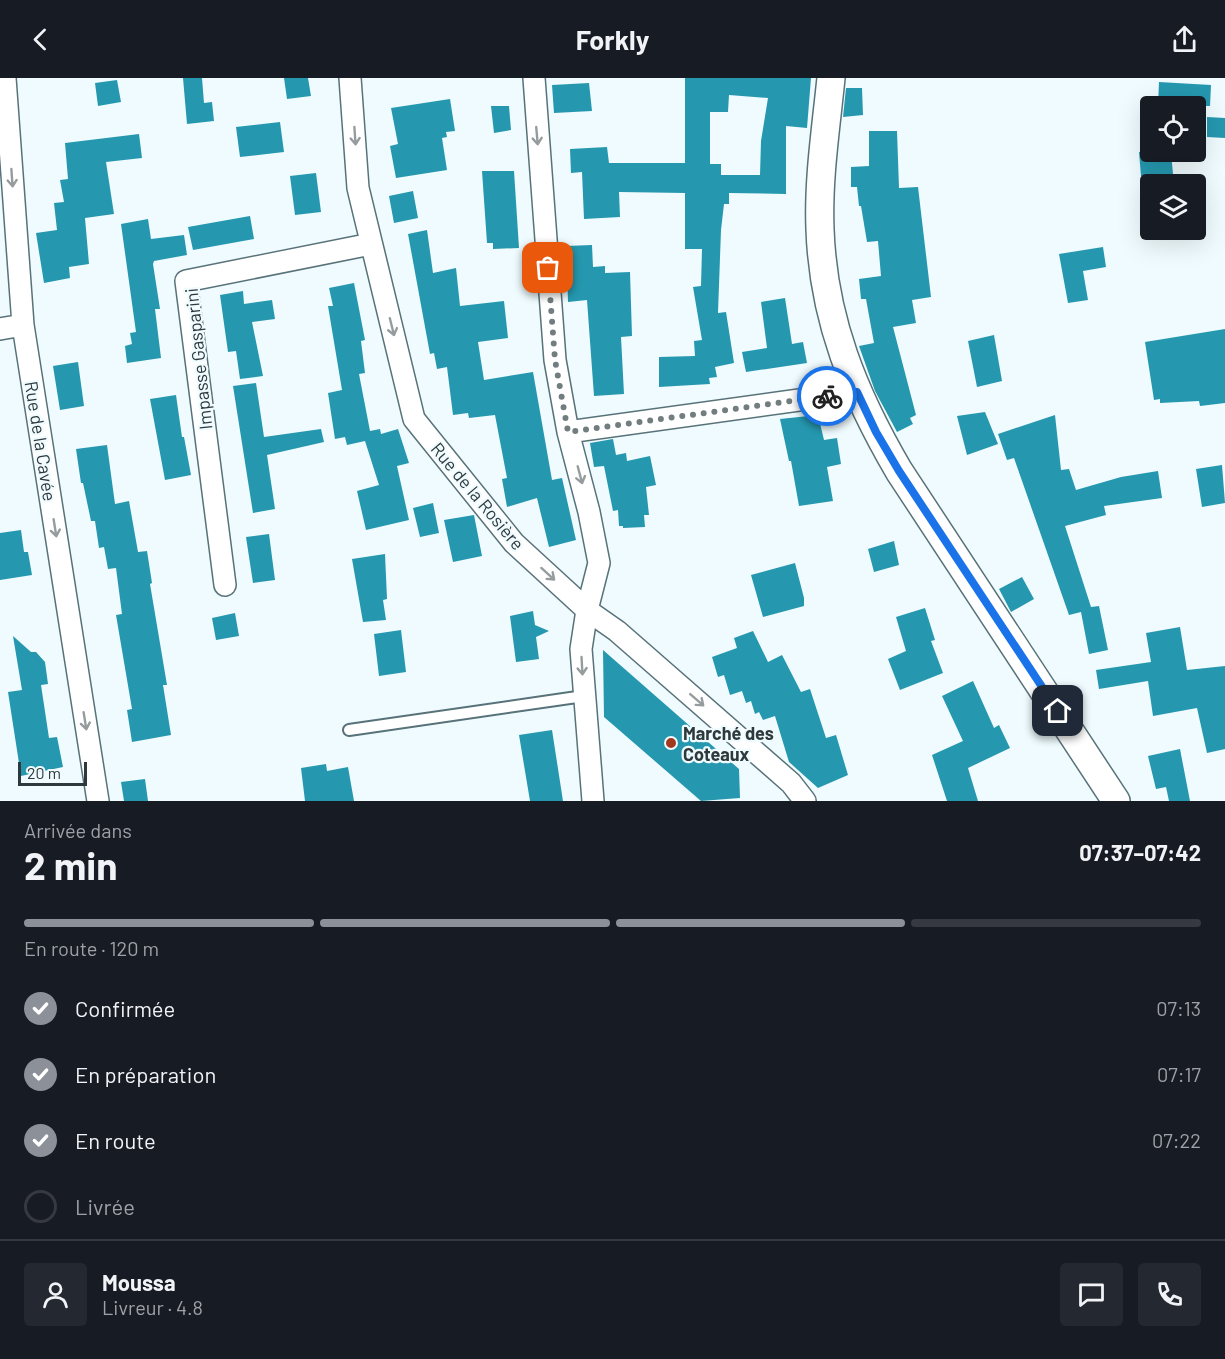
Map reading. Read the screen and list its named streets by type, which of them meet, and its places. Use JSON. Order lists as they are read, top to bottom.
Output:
{
  "streets": {
    "street": ["Impasse Gasparini", "Rue de la Cavée", "Rue de la Rosière"]
  },
  "crossings": [
    ["Impasse Gasparini", "Rue de la Rosière"]
  ],
  "one_way": ["Rue de la Cavée", "Rue de la Rosière"],
  "places": ["Marché des Coteaux"],
  "scale_bar": "20 m",
  "page": {
    "header": "Forkly",
    "scale": "20 m",
    "heading": ["2 min", "Arrivée dans", "07:37–07:42"],
    "panel": ["Moussa", "Livreur · 4.8"],
    "bar": "En route · 120 m",
    "list": [
      ["Confirmée", "07:13"],
      ["En préparation", "07:17"],
      ["En route", "07:22"],
      "Livrée"
    ]
  }
}
